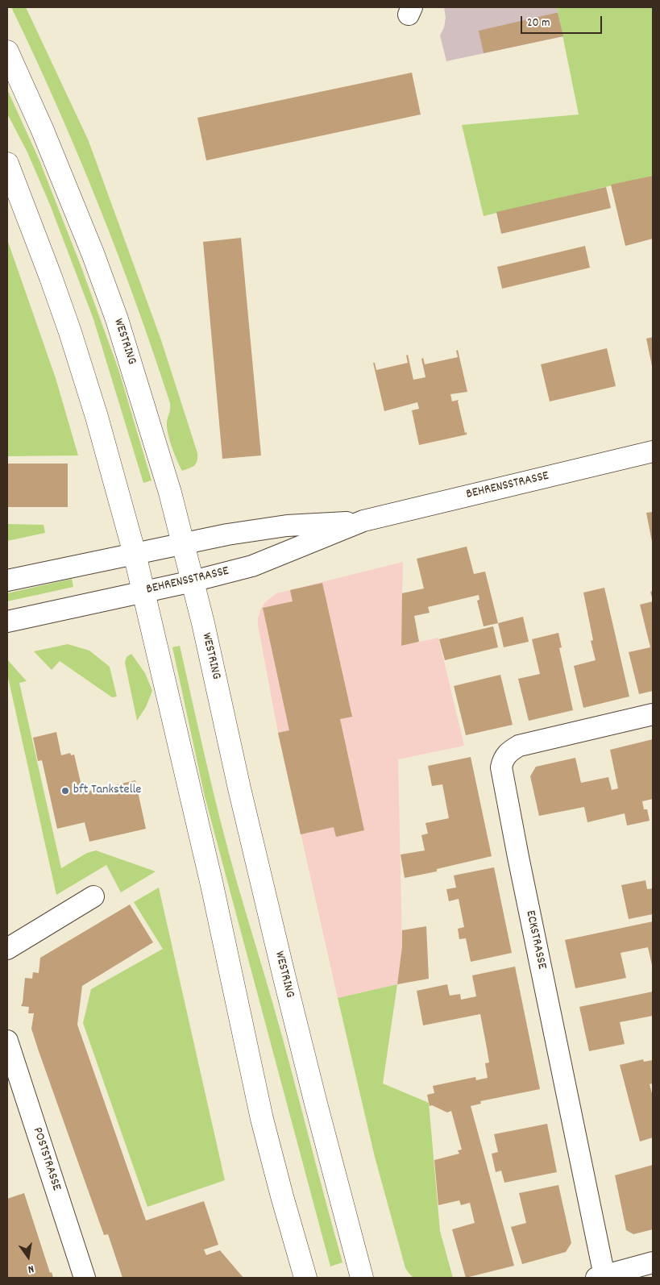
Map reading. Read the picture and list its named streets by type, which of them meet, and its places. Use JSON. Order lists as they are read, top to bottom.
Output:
{
  "streets": {
    "main road": ["WESTRING"],
    "street": ["BEHRENSSTRASSE", "ECKSTRASSE", "POSTSTRASSE"]
  },
  "crossings": [
    ["WESTRING", "BEHRENSSTRASSE"]
  ],
  "places": ["bft Tankstelle"],
  "scale_bar": "20 m",
  "north": "bottom"
}
